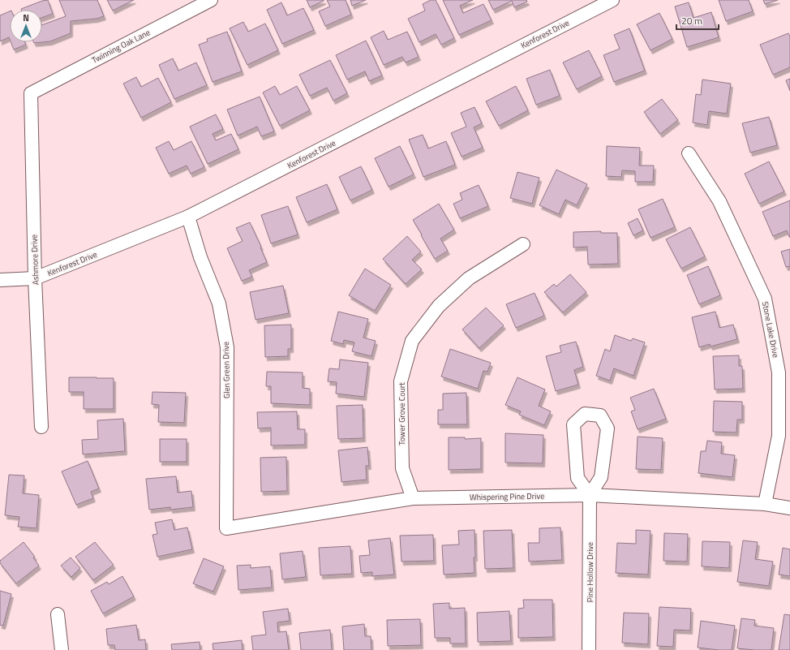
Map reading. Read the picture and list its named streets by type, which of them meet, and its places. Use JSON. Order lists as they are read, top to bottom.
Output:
{
  "streets": {
    "street": [
      "Kenforest Drive",
      "Twinning Oak Lane",
      "Ashmore Drive",
      "Stone Lake Drive",
      "Glen Green Drive",
      "Tower Grove Court",
      "Whispering Pine Drive",
      "Pine Hollow Drive"
    ]
  },
  "crossings": [
    ["Kenforest Drive", "Ashmore Drive"],
    ["Kenforest Drive", "Glen Green Drive"],
    ["Twinning Oak Lane", "Ashmore Drive"],
    ["Stone Lake Drive", "Whispering Pine Drive"],
    ["Glen Green Drive", "Whispering Pine Drive"],
    ["Tower Grove Court", "Whispering Pine Drive"],
    ["Whispering Pine Drive", "Pine Hollow Drive"]
  ],
  "scale_bar": "20 m",
  "north": "top"
}
